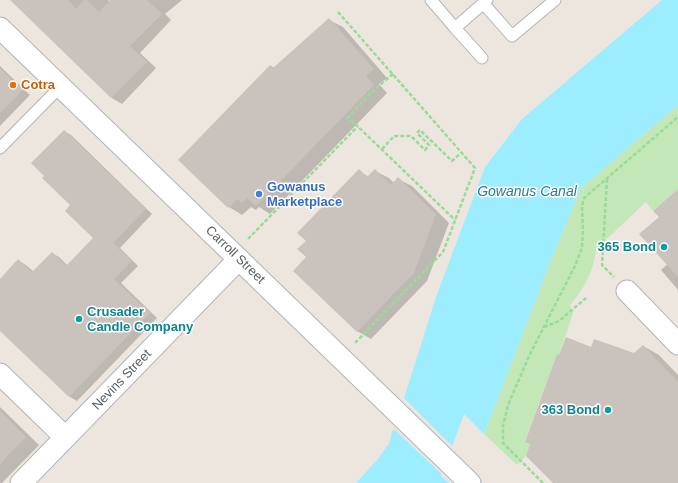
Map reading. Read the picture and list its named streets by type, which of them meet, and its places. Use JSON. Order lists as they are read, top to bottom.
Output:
{
  "streets": {
    "street": ["Carroll Street", "Nevins Street"]
  },
  "crossings": [
    ["Carroll Street", "Nevins Street"]
  ],
  "water": ["Gowanus Canal"],
  "places": [
    "Cotra",
    "Gowanus Marketplace",
    "365 Bond",
    "Crusader Candle Company",
    "363 Bond"
  ]
}
